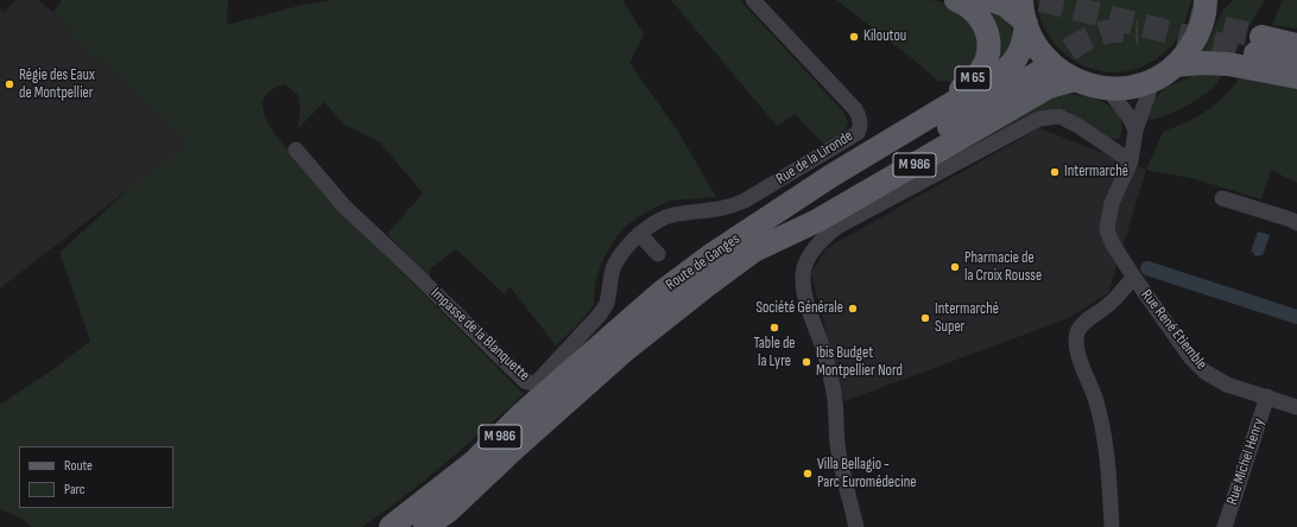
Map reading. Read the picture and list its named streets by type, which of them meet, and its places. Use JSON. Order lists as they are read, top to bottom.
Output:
{
  "streets": {
    "main road": ["M 65", "M 986", "Route de Ganges"],
    "street": [
      "Rue de la Lironde",
      "Rue René Etiemble",
      "Impasse de la Blanquette",
      "Rue Michel Henry"
    ]
  },
  "crossings": [
    ["M 65", "Route de Ganges"],
    ["Rue de la Lironde", "Impasse de la Blanquette"],
    ["M 986", "Route de Ganges"],
    ["Rue René Etiemble", "Rue Michel Henry"]
  ],
  "places": [
    "Kiloutou",
    "Régie des Eaux de Montpellier",
    "Intermarché",
    "Pharmacie de la Croix Rousse",
    "Société Générale",
    "Intermarché Super",
    "Table de la Lyre",
    "Ibis Budget Montpellier Nord",
    "Villa Bellagio - Parc Euromédecine"
  ],
  "legend": ["Route", "Parc"]
}
